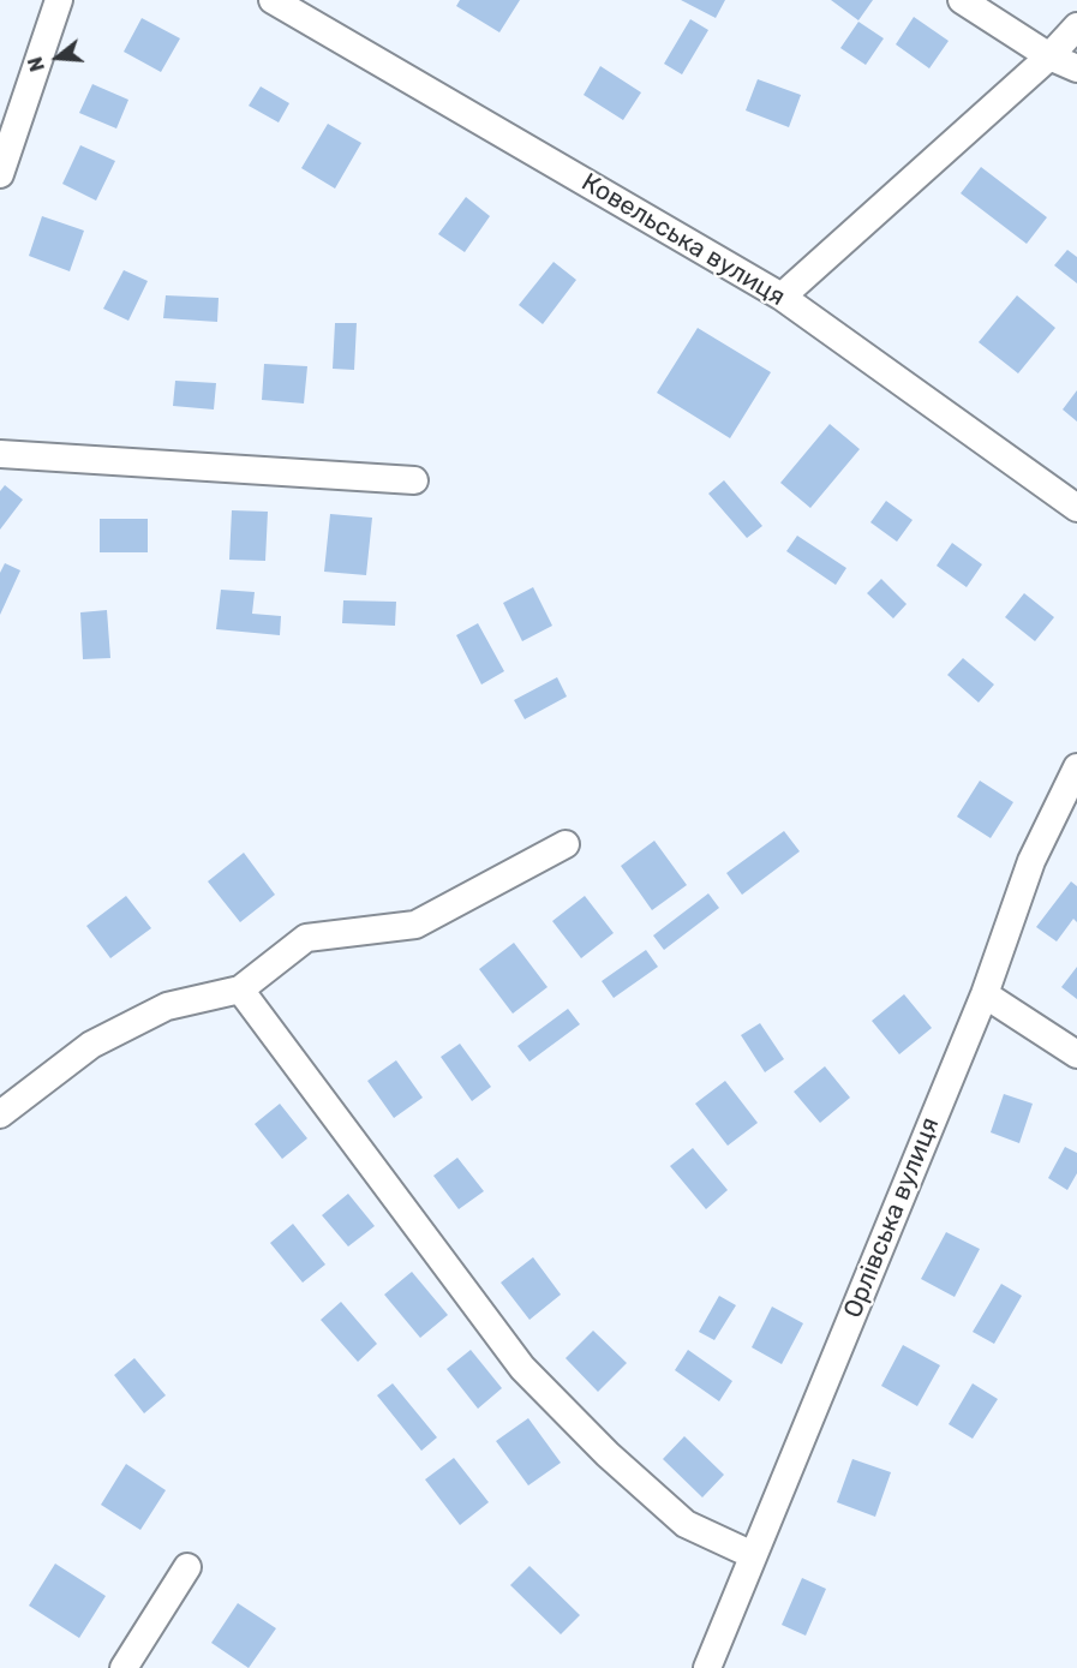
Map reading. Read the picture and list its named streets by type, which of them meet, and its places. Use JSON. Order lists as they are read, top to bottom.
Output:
{
  "streets": {
    "street": ["Ковельська вулиця", "Орлівська вулиця"]
  },
  "north": "left"
}
